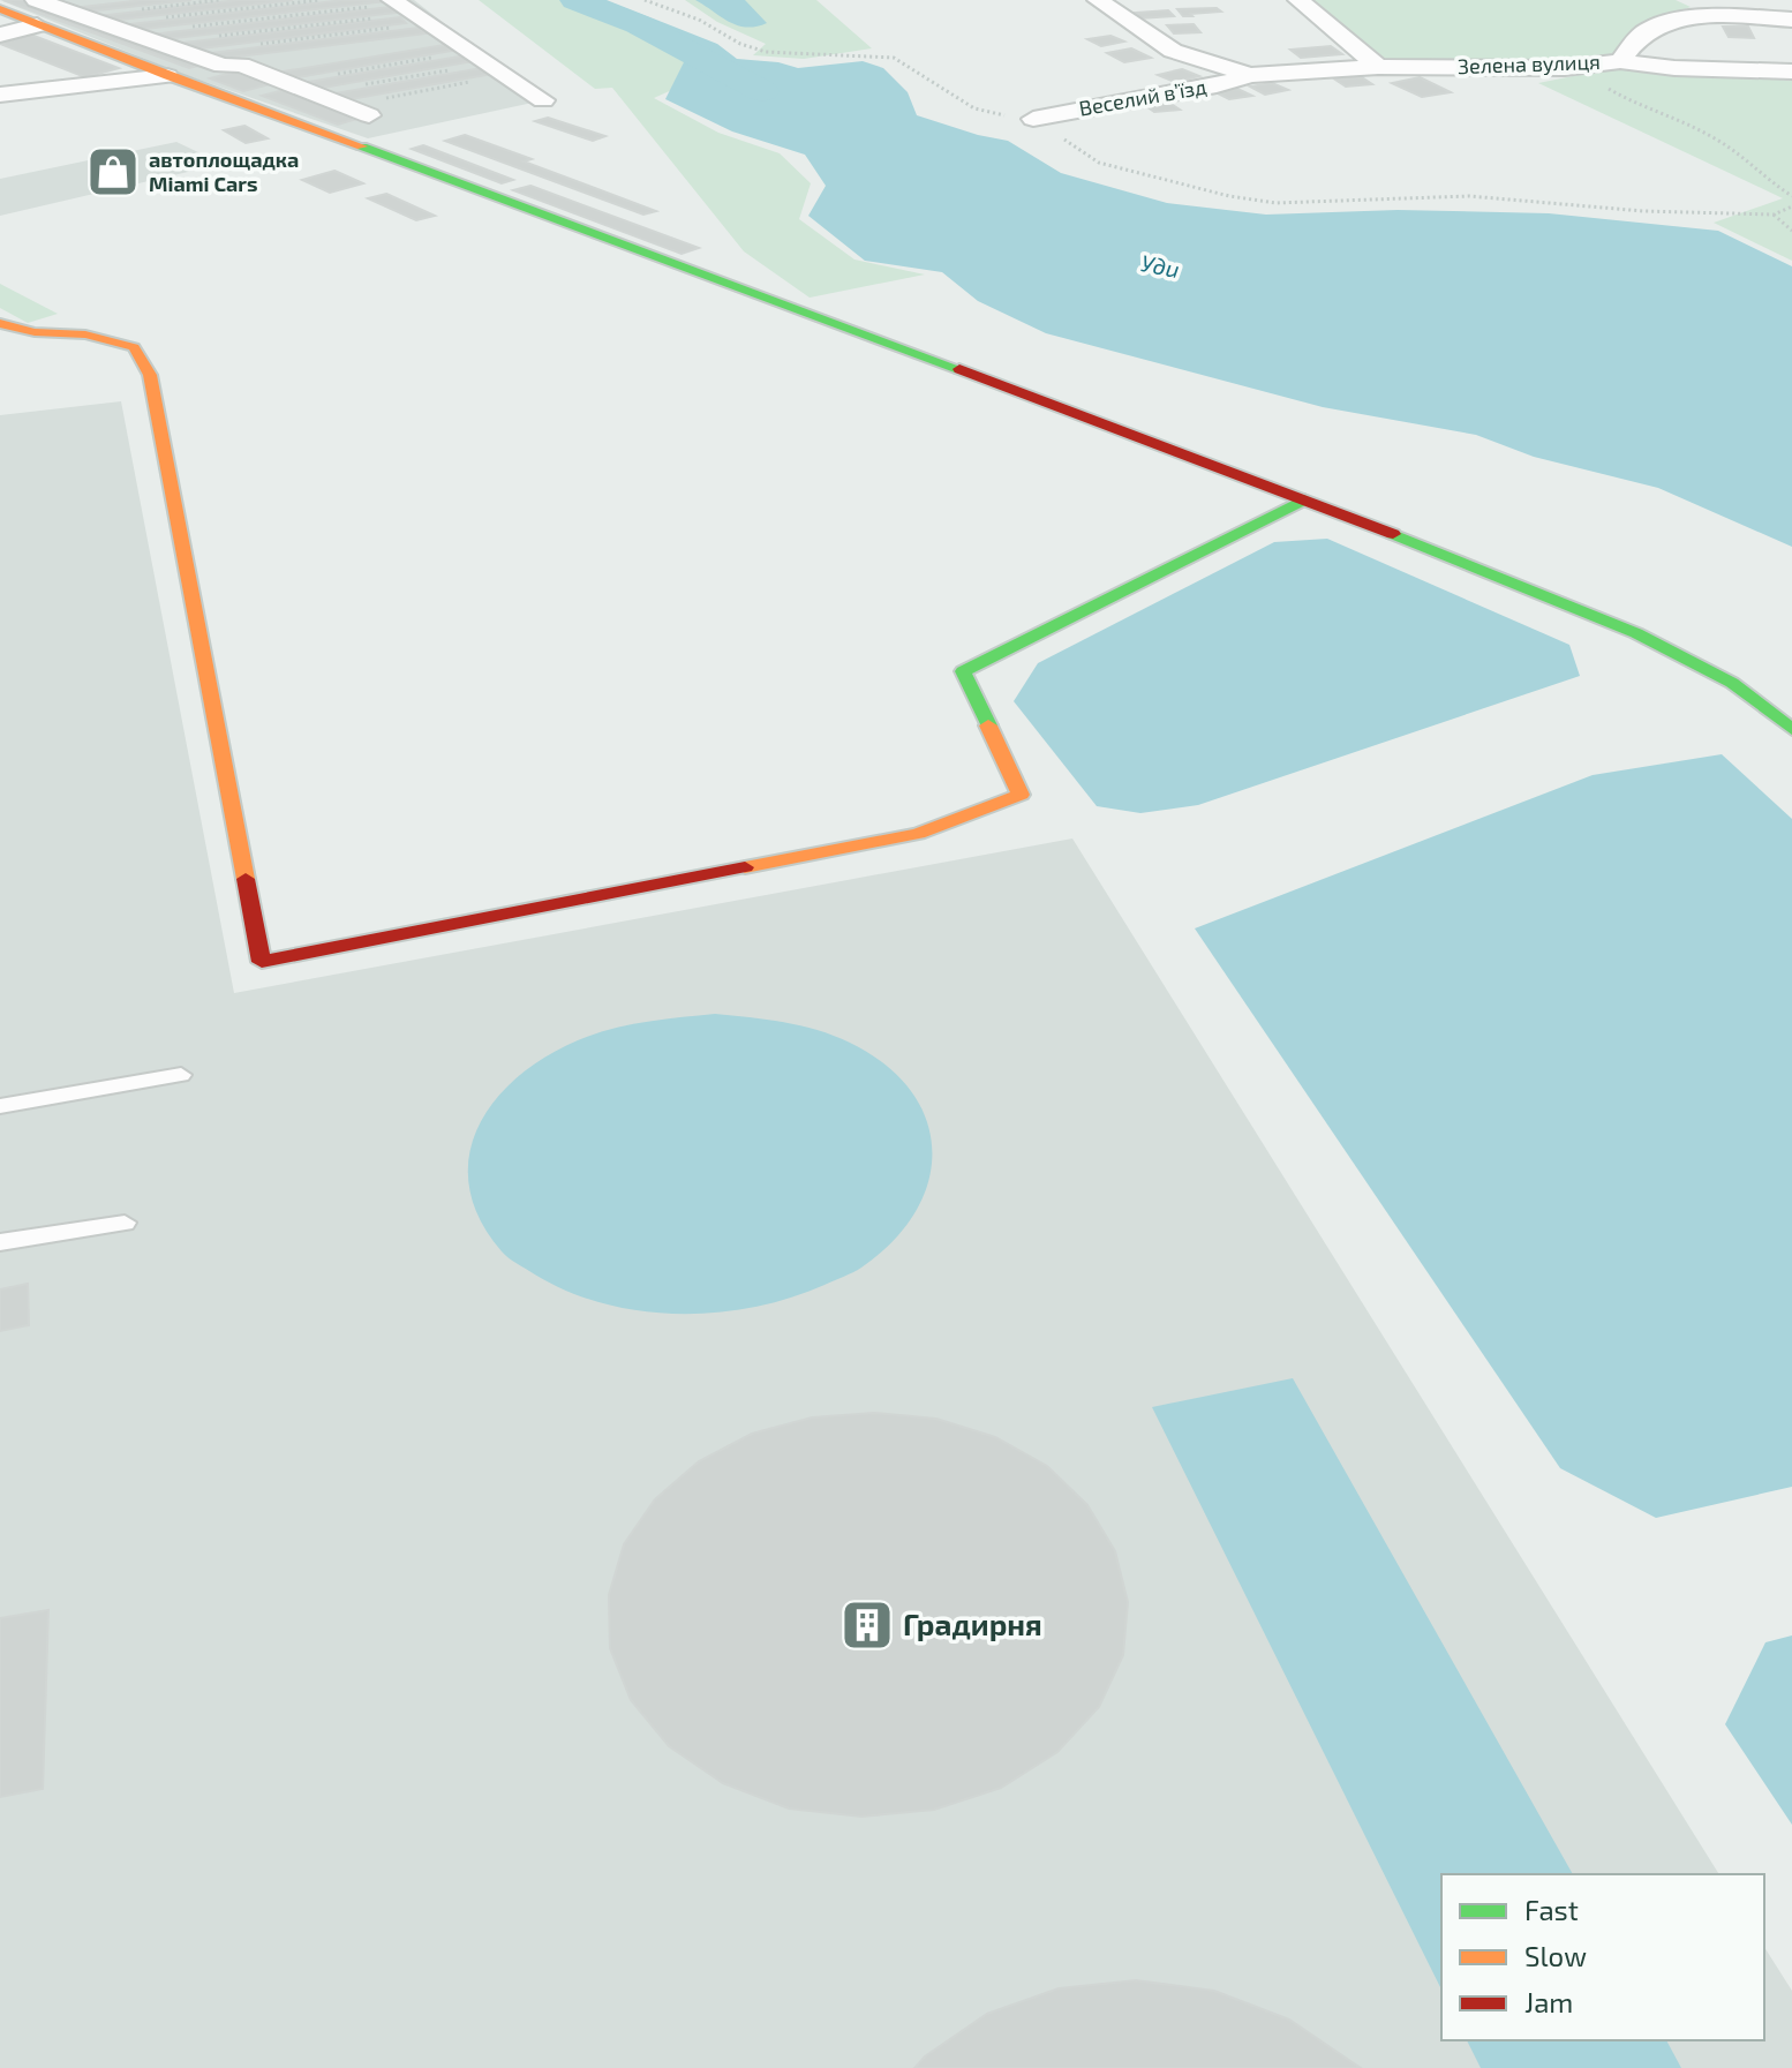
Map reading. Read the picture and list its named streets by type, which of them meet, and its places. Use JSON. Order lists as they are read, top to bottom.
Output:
{
  "streets": {
    "street": ["Зелена вулиця", "Веселий в’їзд"]
  },
  "crossings": [
    ["Зелена вулиця", "Веселий в’їзд"]
  ],
  "water": ["Уди"],
  "places": {
    "shop": ["автоплощадка Miami Cars"],
    "building": ["Градирня"]
  },
  "legend": ["Fast", "Slow", "Jam"]
}
